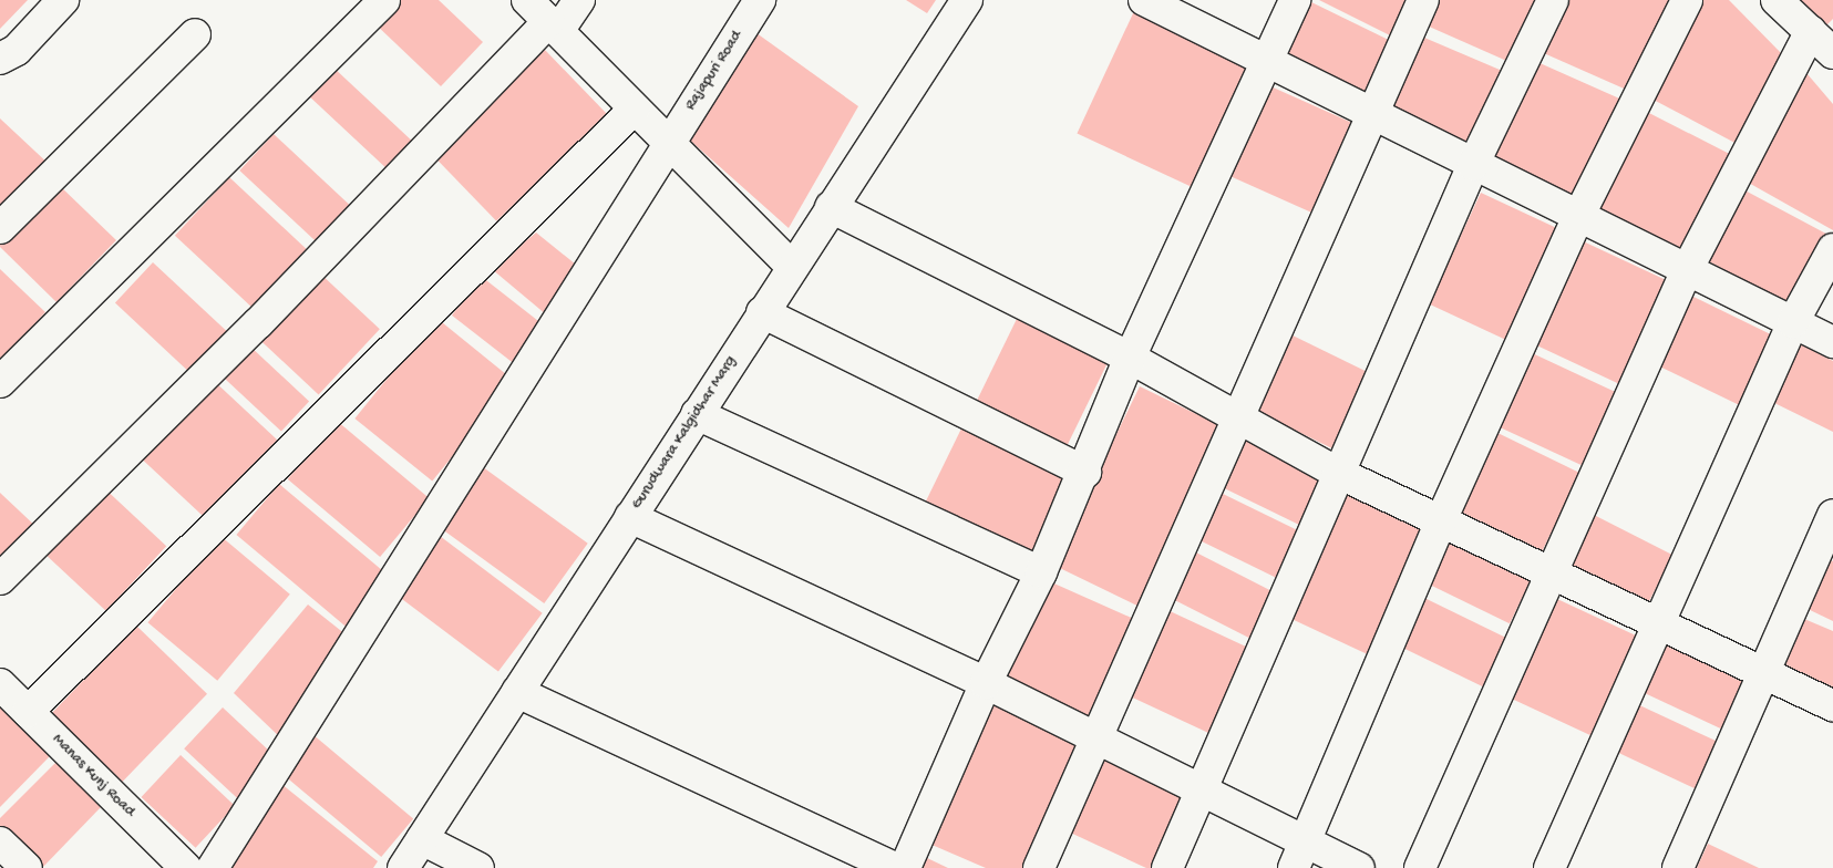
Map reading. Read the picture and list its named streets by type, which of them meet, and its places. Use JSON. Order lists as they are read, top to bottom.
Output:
{
  "streets": {
    "street": ["Rajapuri Road", "Gurudwara Kalgidhar Marg", "Manas Kunj Road"]
  }
}
